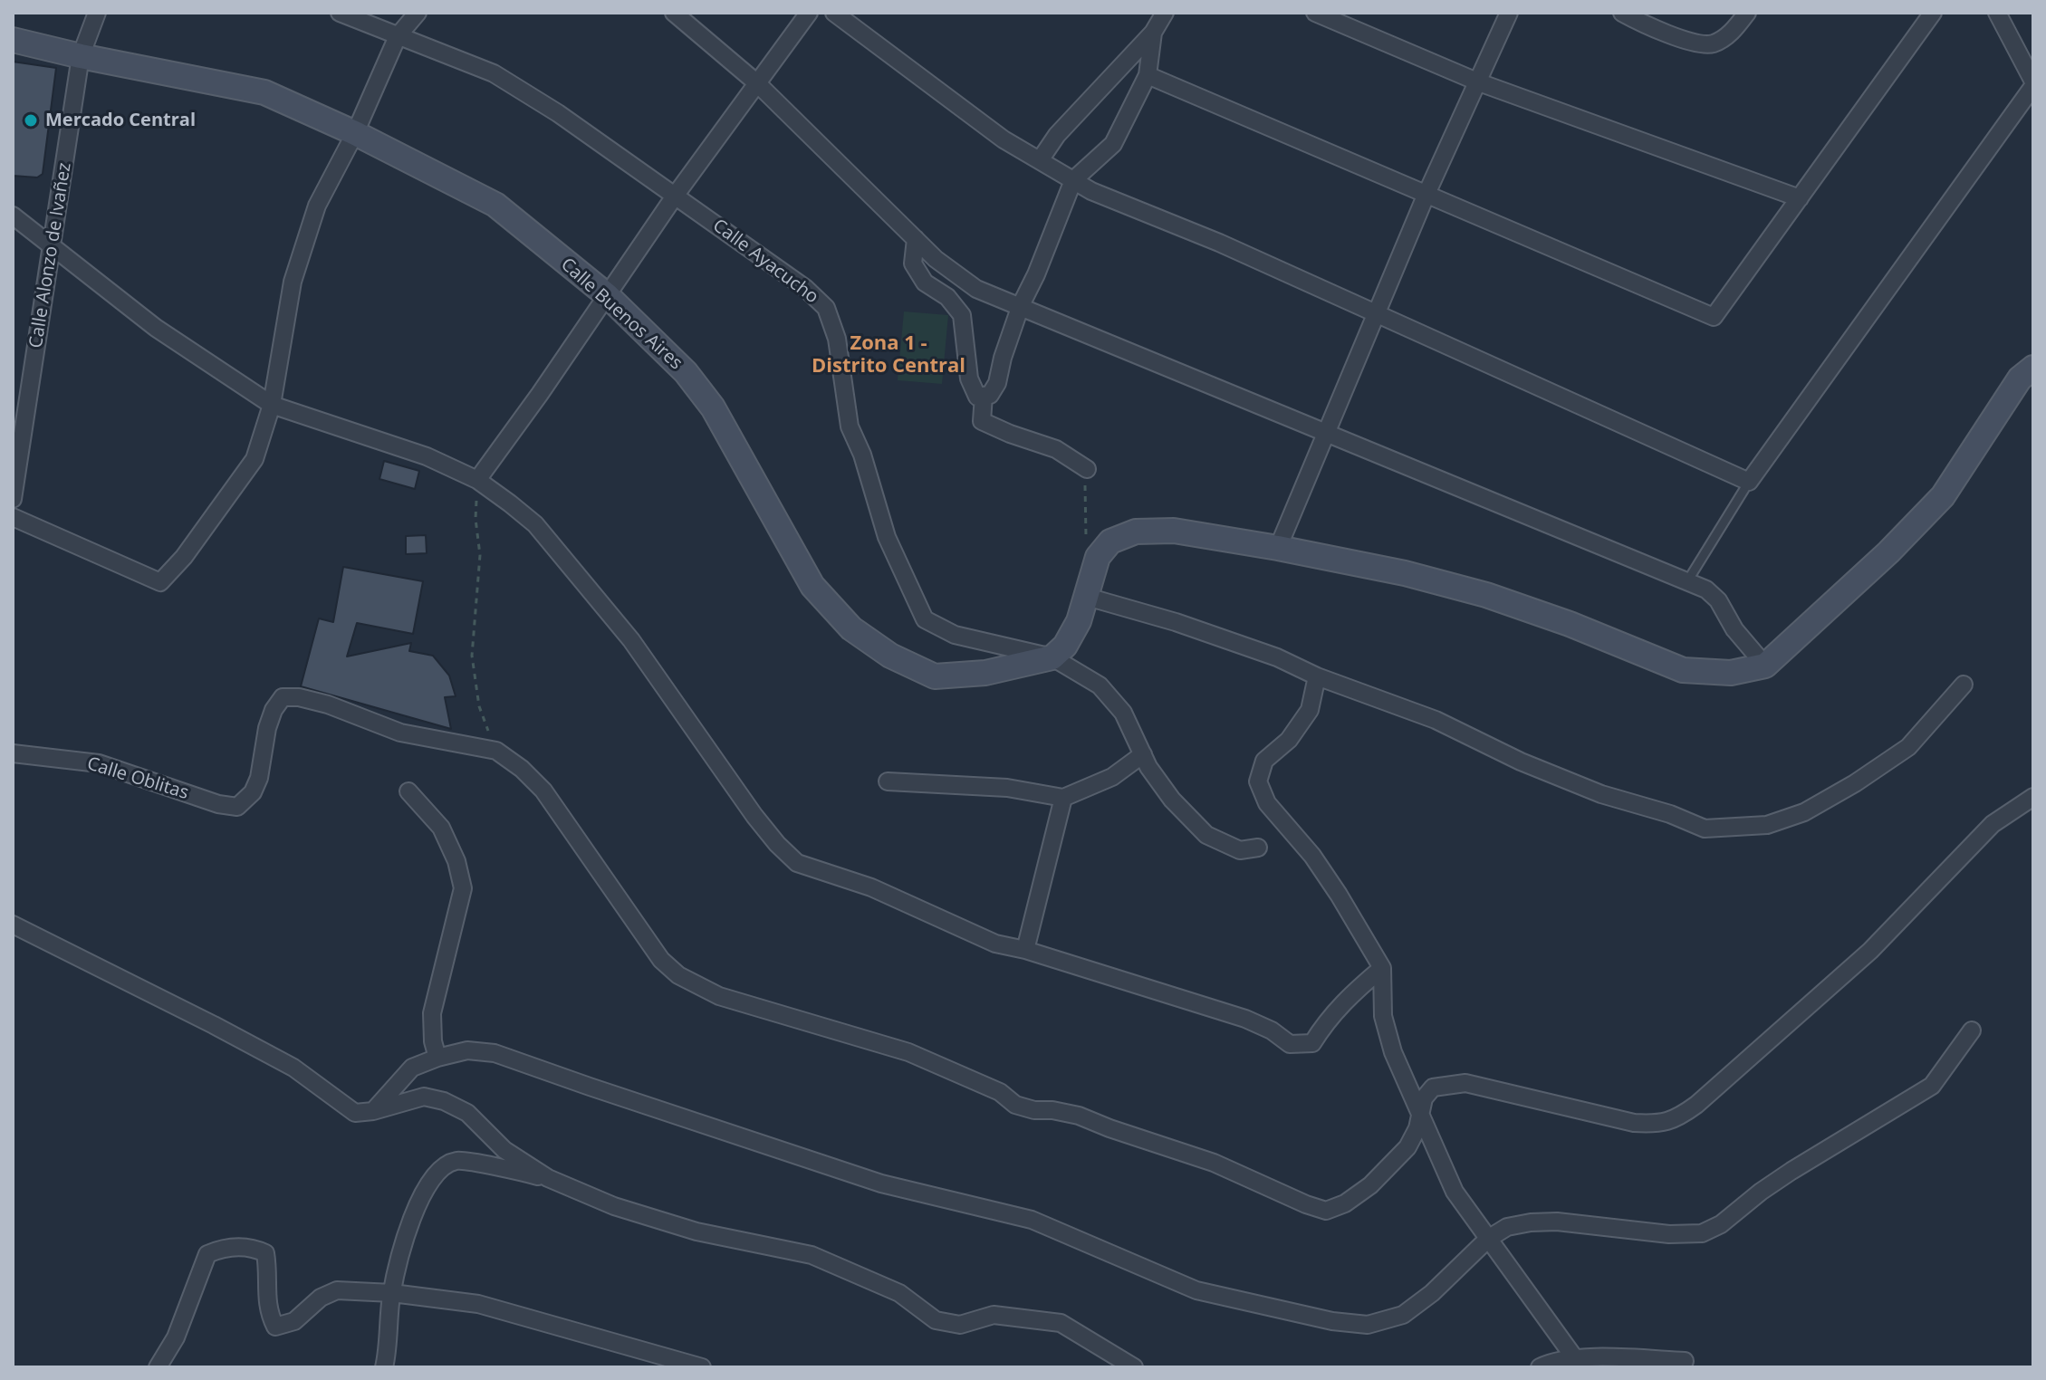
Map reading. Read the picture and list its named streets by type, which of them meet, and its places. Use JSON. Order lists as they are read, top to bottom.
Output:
{
  "streets": {
    "street": [
      "Calle Alonzo de Ivañez",
      "Calle Ayacucho",
      "Calle Buenos Aires",
      "Calle Oblitas"
    ]
  },
  "crossings": [
    ["Calle Alonzo de Ivañez", "Calle Buenos Aires"],
    ["Calle Ayacucho", "Calle Buenos Aires"]
  ],
  "districts": ["Zona 1 - Distrito Central"],
  "places": ["Mercado Central"]
}
